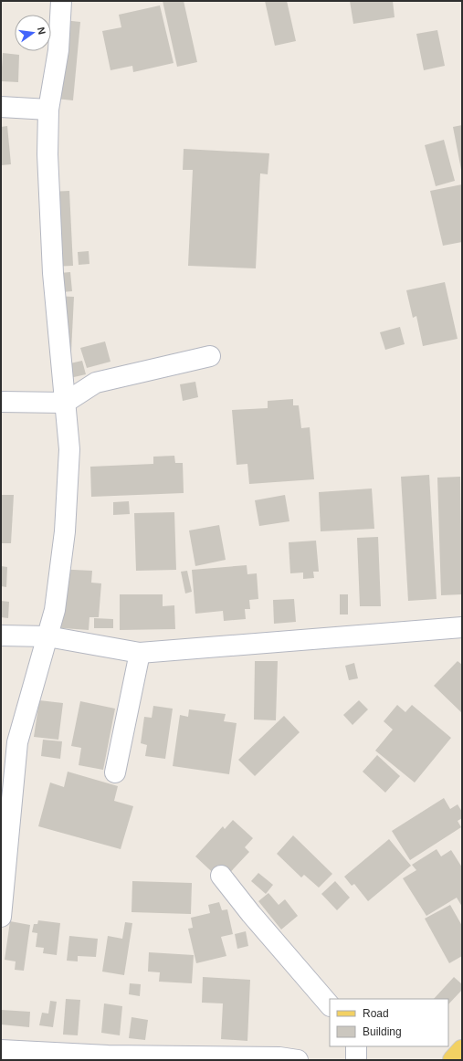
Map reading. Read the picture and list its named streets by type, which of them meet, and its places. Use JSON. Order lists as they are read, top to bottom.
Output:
{
  "legend": ["Road", "Building"],
  "north": "right"
}
